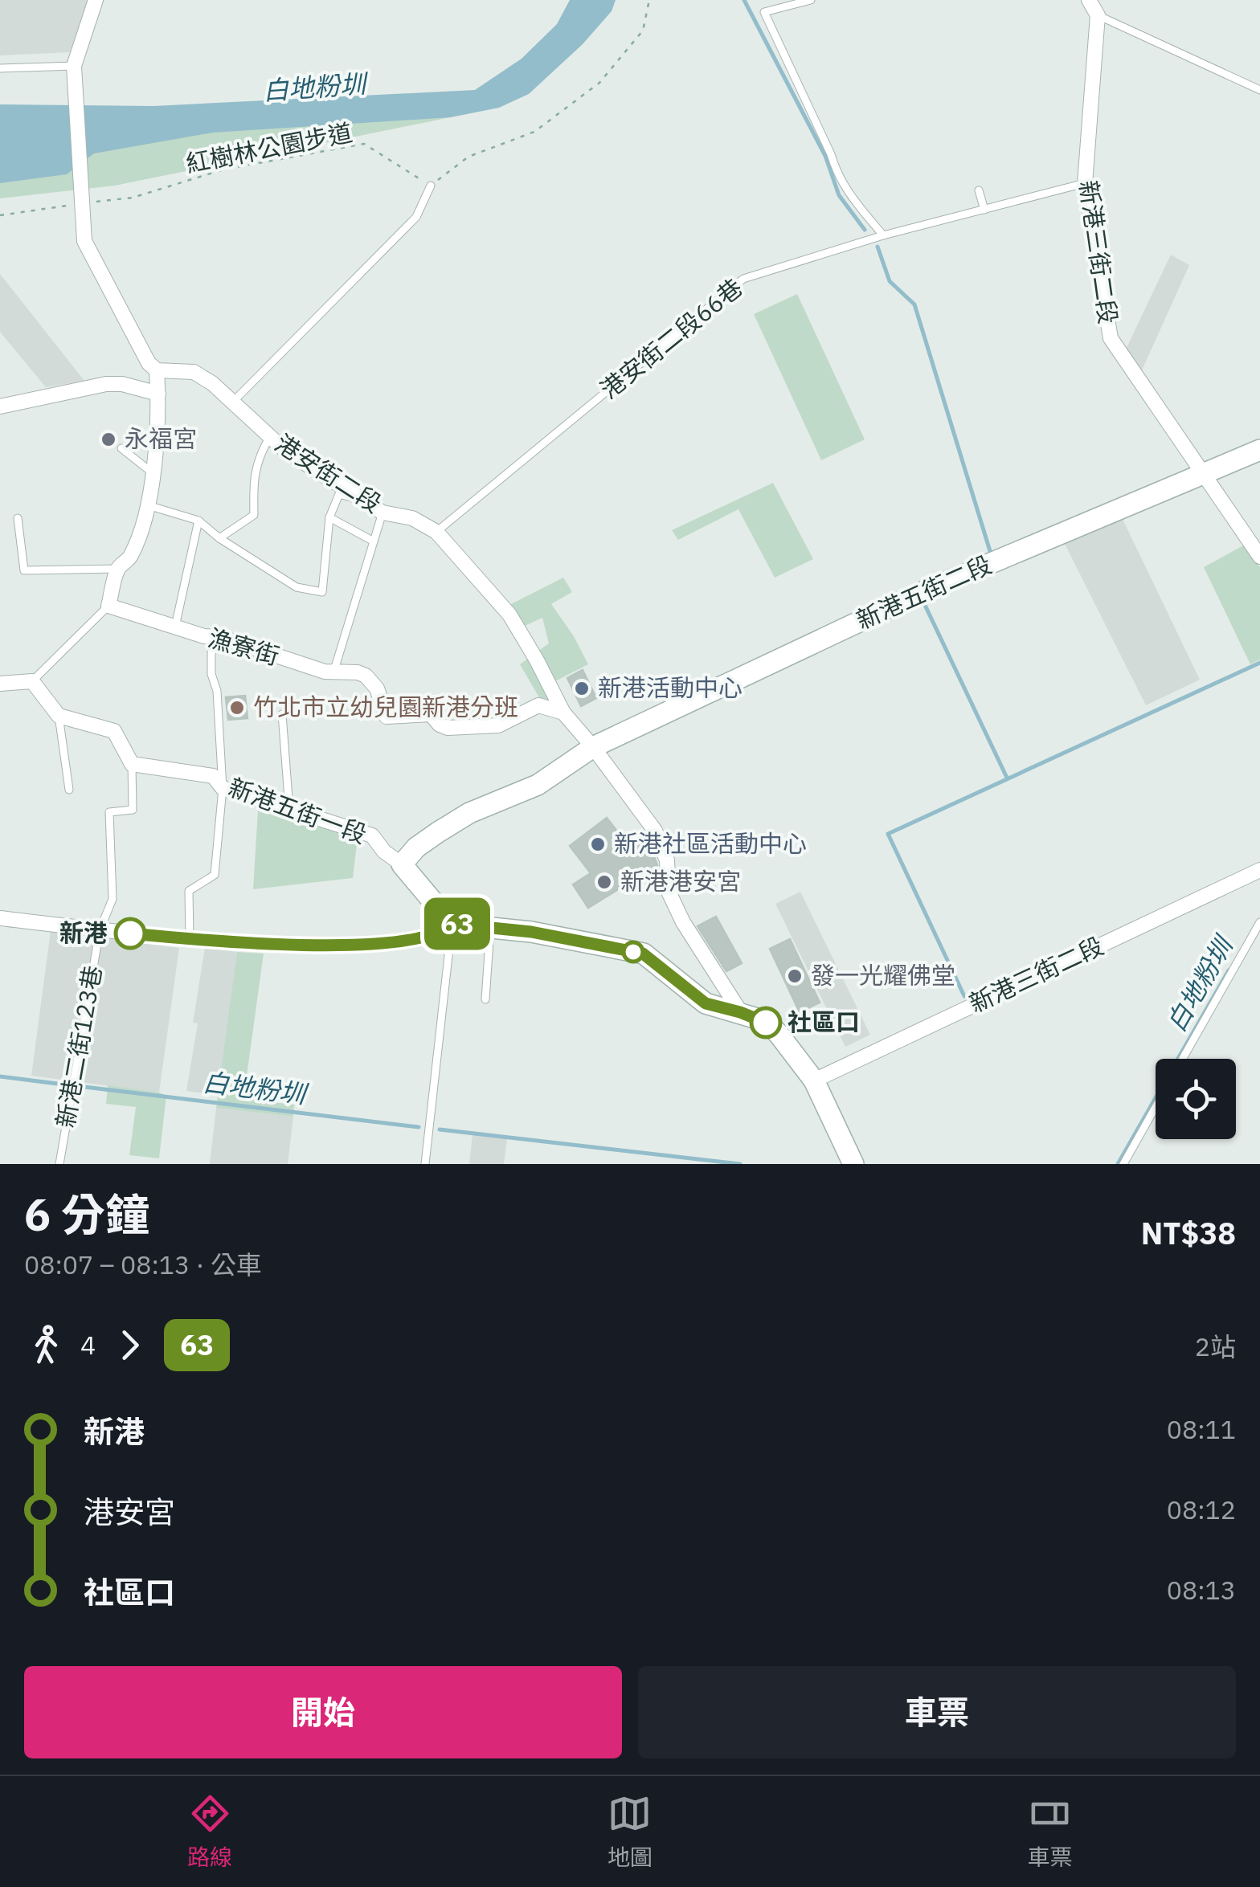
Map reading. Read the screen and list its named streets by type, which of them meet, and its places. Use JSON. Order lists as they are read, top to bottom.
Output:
{
  "streets": {
    "street": [
      "新港三街二段",
      "港安街二段",
      "新港五街二段",
      "漁寮街",
      "新港五街一段"
    ],
    "lane": ["港安街二段66巷", "新港二街123巷"],
    "path": ["紅樹林公園步道"]
  },
  "crossings": [
    ["新港三街二段", "港安街二段66巷"],
    ["新港三街二段", "新港五街二段"],
    ["港安街二段66巷", "港安街二段"],
    ["港安街二段", "新港五街二段"],
    ["港安街二段", "漁寮街"],
    ["新港五街一段", "新港二街123巷"]
  ],
  "water": ["白地粉圳"],
  "places": [
    "永福宮",
    "新港活動中心",
    "竹北市立幼兒園新港分班",
    "新港社區活動中心",
    "新港港安宮",
    "新港",
    "發一光耀佛堂",
    "社區口"
  ],
  "lines": ["bus line 63"],
  "page": {
    "on_map": "63",
    "heading": ["6 分鐘", "08:07 – 08:13 · 公車", "NT$38"],
    "legs": ["4", "63", "2站"],
    "list": [
      {
        "name": "新港",
        "value": "08:11"
      },
      {
        "name": "港安宮",
        "value": "08:12"
      },
      {
        "name": "社區口",
        "value": "08:13"
      }
    ],
    "buttons": ["開始", "車票"],
    "tabs": ["路線", "地圖", "車票"]
  }
}
